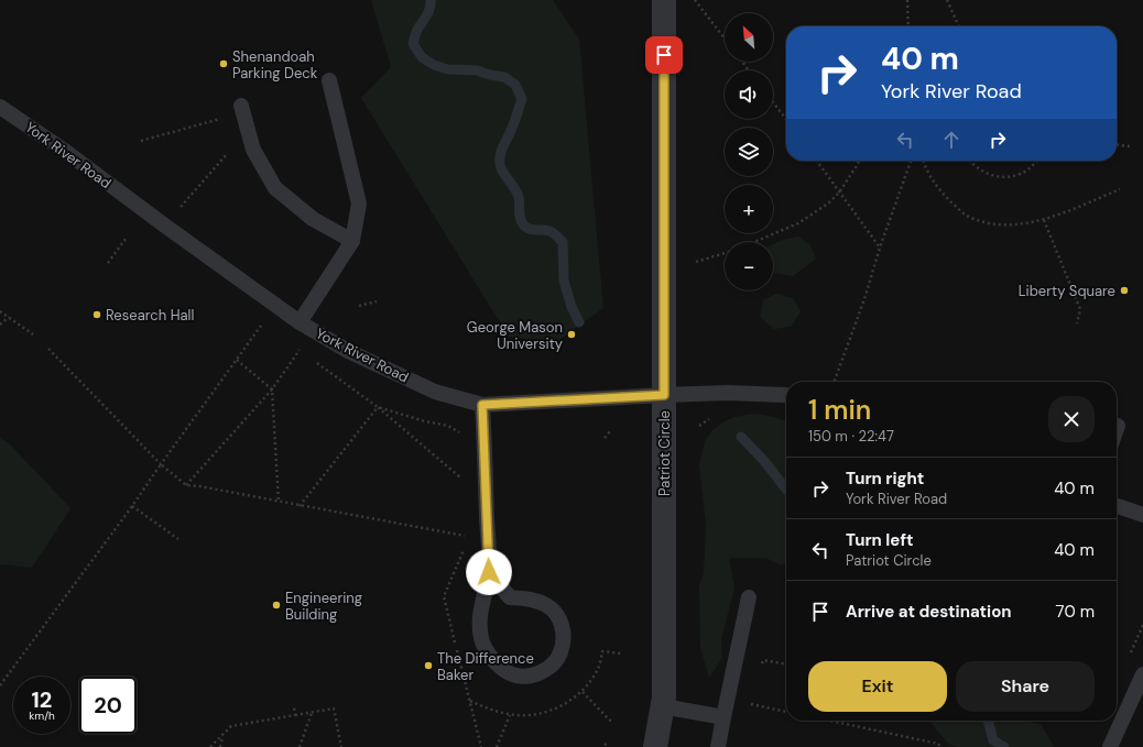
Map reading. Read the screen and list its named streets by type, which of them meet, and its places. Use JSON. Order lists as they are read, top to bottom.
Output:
{
  "streets": {
    "street": ["Patriot Circle"],
    "lane": ["York River Road"]
  },
  "crossings": [
    ["York River Road", "Patriot Circle"]
  ],
  "places": [
    "Shenandoah Parking Deck",
    "Liberty Square",
    "Research Hall",
    "George Mason University",
    "Engineering Building",
    "The Difference Baker"
  ],
  "north": "top left",
  "page": {
    "map_buttons": ["+", "−"],
    "turn": ["40 m", "York River Road"],
    "heading": ["1 min", "150 m · 22:47"],
    "list": [
      {
        "name": "Turn right",
        "note": "York River Road",
        "value": "40 m"
      },
      {
        "name": "Turn left",
        "note": "Patriot Circle",
        "value": "40 m"
      },
      {
        "name": "Arrive at destination",
        "value": "70 m"
      }
    ],
    "buttons": ["Exit", "Share"],
    "speed": "12 km/h",
    "limit": "20"
  }
}
